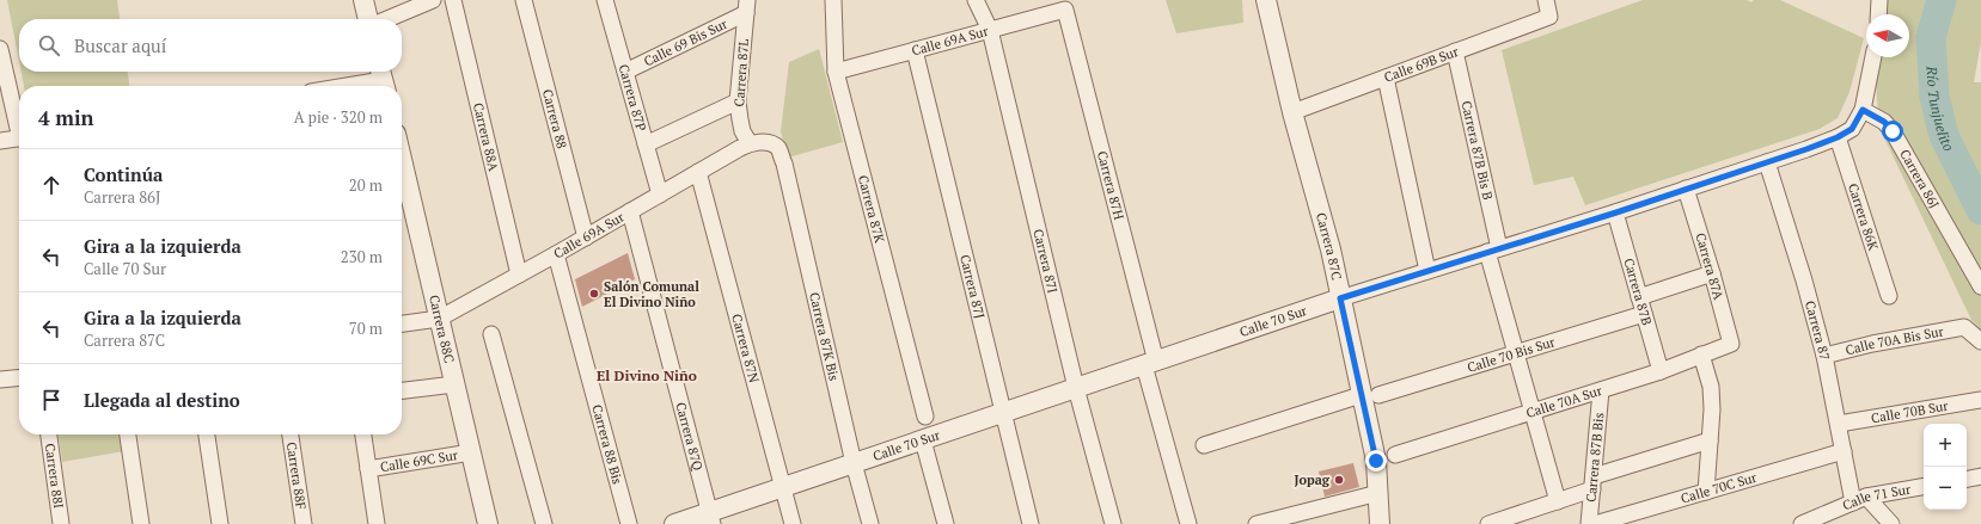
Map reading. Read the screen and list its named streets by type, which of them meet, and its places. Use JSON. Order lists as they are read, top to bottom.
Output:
{
  "streets": {
    "street": [
      "Calle 69A Sur",
      "Calle 69 Bis Sur",
      "Calle 69B Sur",
      "Carrera 87L",
      "Carrera 87P",
      "Carrera 88",
      "Carrera 88A",
      "Carrera 87B Bis B",
      "Carrera 86J",
      "Carrera 87H",
      "Carrera 87K",
      "Carrera 86K",
      "Carrera 87C",
      "Carrera 87I",
      "Carrera 87A",
      "Carrera 87J",
      "Carrera 87B",
      "Calle 70 Sur",
      "Carrera 88C",
      "Carrera 87",
      "Carrera 87K Bis",
      "Calle 70A Bis Sur",
      "Carrera 87N",
      "Calle 70 Bis Sur",
      "Calle 70A Sur",
      "Calle 70B Sur",
      "Carrera 87Q",
      "Carrera 88 Bis",
      "Carrera 87B Bis",
      "Calle 69C Sur",
      "Carrera 88I",
      "Carrera 88F",
      "Calle 70C Sur",
      "Calle 71 Sur"
    ]
  },
  "crossings": [
    ["Calle 69A Sur", "Carrera 87L"],
    ["Calle 69A Sur", "Carrera 87P"],
    ["Calle 69A Sur", "Carrera 88"],
    ["Calle 69A Sur", "Carrera 88A"],
    ["Calle 69A Sur", "Carrera 87H"],
    ["Calle 69A Sur", "Carrera 87K"],
    ["Calle 69A Sur", "Carrera 87I"],
    ["Calle 69A Sur", "Carrera 87J"],
    ["Calle 69A Sur", "Carrera 88C"],
    ["Calle 69A Sur", "Carrera 87K Bis"],
    ["Calle 69A Sur", "Carrera 87N"],
    ["Calle 69A Sur", "Carrera 87Q"],
    ["Calle 69A Sur", "Carrera 88 Bis"],
    ["Calle 69 Bis Sur", "Carrera 87L"],
    ["Calle 69 Bis Sur", "Carrera 87P"],
    ["Calle 69B Sur", "Carrera 87B Bis B"],
    ["Calle 69B Sur", "Carrera 87C"],
    ["Carrera 87L", "Carrera 87K Bis"],
    ["Carrera 87B Bis B", "Calle 70 Sur"],
    ["Carrera 87B Bis B", "Calle 70 Bis Sur"],
    ["Carrera 87B Bis B", "Calle 70A Sur"],
    ["Carrera 86J", "Calle 70 Sur"],
    ["Carrera 87H", "Calle 70 Sur"],
    ["Carrera 86K", "Calle 70 Sur"],
    ["Carrera 87C", "Calle 70 Sur"],
    ["Carrera 87C", "Calle 70 Bis Sur"],
    ["Carrera 87I", "Calle 70 Sur"],
    ["Carrera 87A", "Calle 70 Sur"],
    ["Carrera 87A", "Calle 70A Sur"],
    ["Carrera 87J", "Calle 70 Sur"],
    ["Carrera 87B", "Calle 70 Sur"],
    ["Carrera 87B", "Calle 70 Bis Sur"],
    ["Carrera 87B", "Calle 70A Sur"],
    ["Calle 70 Sur", "Carrera 87"],
    ["Calle 70 Sur", "Carrera 87K Bis"],
    ["Calle 70 Sur", "Carrera 87N"],
    ["Calle 70 Sur", "Carrera 87Q"],
    ["Carrera 88C", "Calle 69C Sur"],
    ["Carrera 87", "Calle 70A Bis Sur"],
    ["Carrera 87", "Calle 70B Sur"],
    ["Carrera 87", "Calle 70C Sur"],
    ["Carrera 87", "Calle 71 Sur"],
    ["Calle 70A Sur", "Carrera 87B Bis"]
  ],
  "districts": ["El Divino Niño"],
  "water": ["Río Tunjuelito"],
  "places": ["Salón Comunal El Divino Niño", "Jopag"],
  "north": "left",
  "page": {
    "search": "Buscar aquí",
    "heading": ["4 min", "A pie · 320 m"],
    "list": [
      ["Continúa", "Carrera 86J", "20 m"],
      ["Gira a la izquierda", "Calle 70 Sur", "230 m"],
      ["Gira a la izquierda", "Carrera 87C", "70 m"],
      "Llegada al destino"
    ],
    "map_buttons": ["+", "−"]
  }
}
